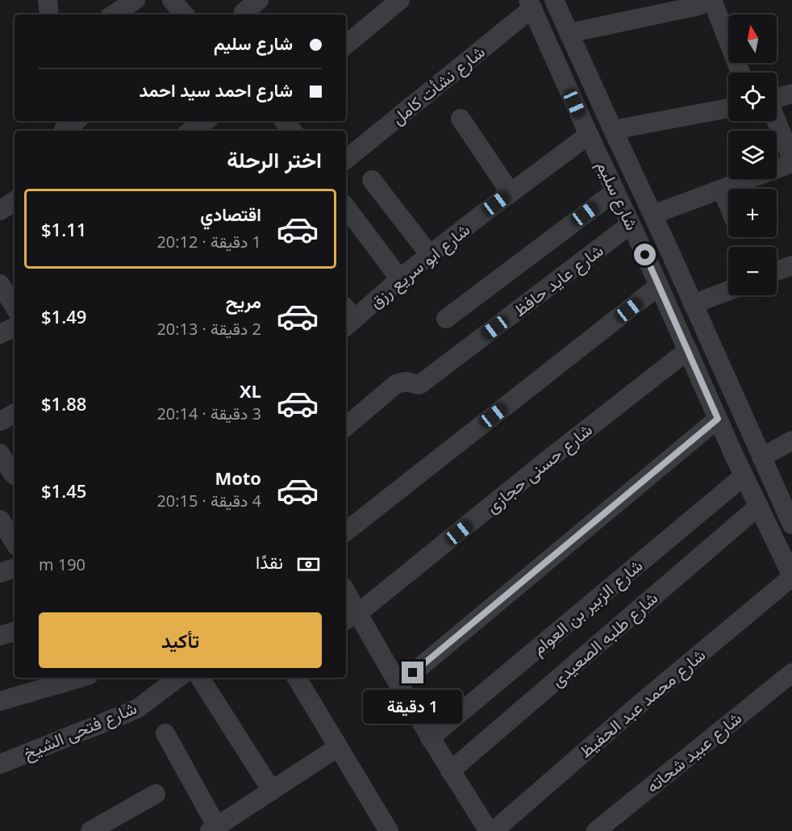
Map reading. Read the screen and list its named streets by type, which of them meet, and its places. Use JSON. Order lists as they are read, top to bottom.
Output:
{
  "streets": {
    "street": [
      "شارع نشأت كامل",
      "شارع سليم",
      "شارع ابو سريع رزق",
      "شارع عايد حافظ",
      "شارع حسنى حجازى",
      "شارع الزبير بن العوام",
      "شارع طلبه الصعيدى",
      "شارع محمد عبد الحفيظ",
      "شارع فتحى الشيخ",
      "شارع عبيد شحاته"
    ]
  },
  "crossings": [
    ["شارع نشأت كامل", "شارع سليم"],
    ["شارع سليم", "شارع ابو سريع رزق"],
    ["شارع سليم", "شارع عايد حافظ"],
    ["شارع سليم", "شارع حسنى حجازى"],
    ["شارع سليم", "شارع الزبير بن العوام"],
    ["شارع سليم", "شارع طلبه الصعيدى"],
    ["شارع سليم", "شارع محمد عبد الحفيظ"]
  ],
  "north": "top",
  "page": {
    "map_buttons": ["+", "−"],
    "banner": ["شارع سليم", "شارع احمد سيد احمد"],
    "heading": "اختر الرحلة",
    "list": [
      {
        "name": "اقتصادي",
        "note": "1 دقيقة · 20:12",
        "value": "$1.11"
      },
      {
        "name": "مريح",
        "note": "2 دقيقة · 20:13",
        "value": "$1.49"
      },
      {
        "name": "XL",
        "note": "3 دقيقة · 20:14",
        "value": "$1.88"
      },
      {
        "name": "Moto",
        "note": "4 دقيقة · 20:15",
        "value": "$1.45"
      }
    ],
    "pay": ["نقدًا", "190 m"],
    "buttons": "تأكيد",
    "bubble": "1 دقيقة"
  }
}
